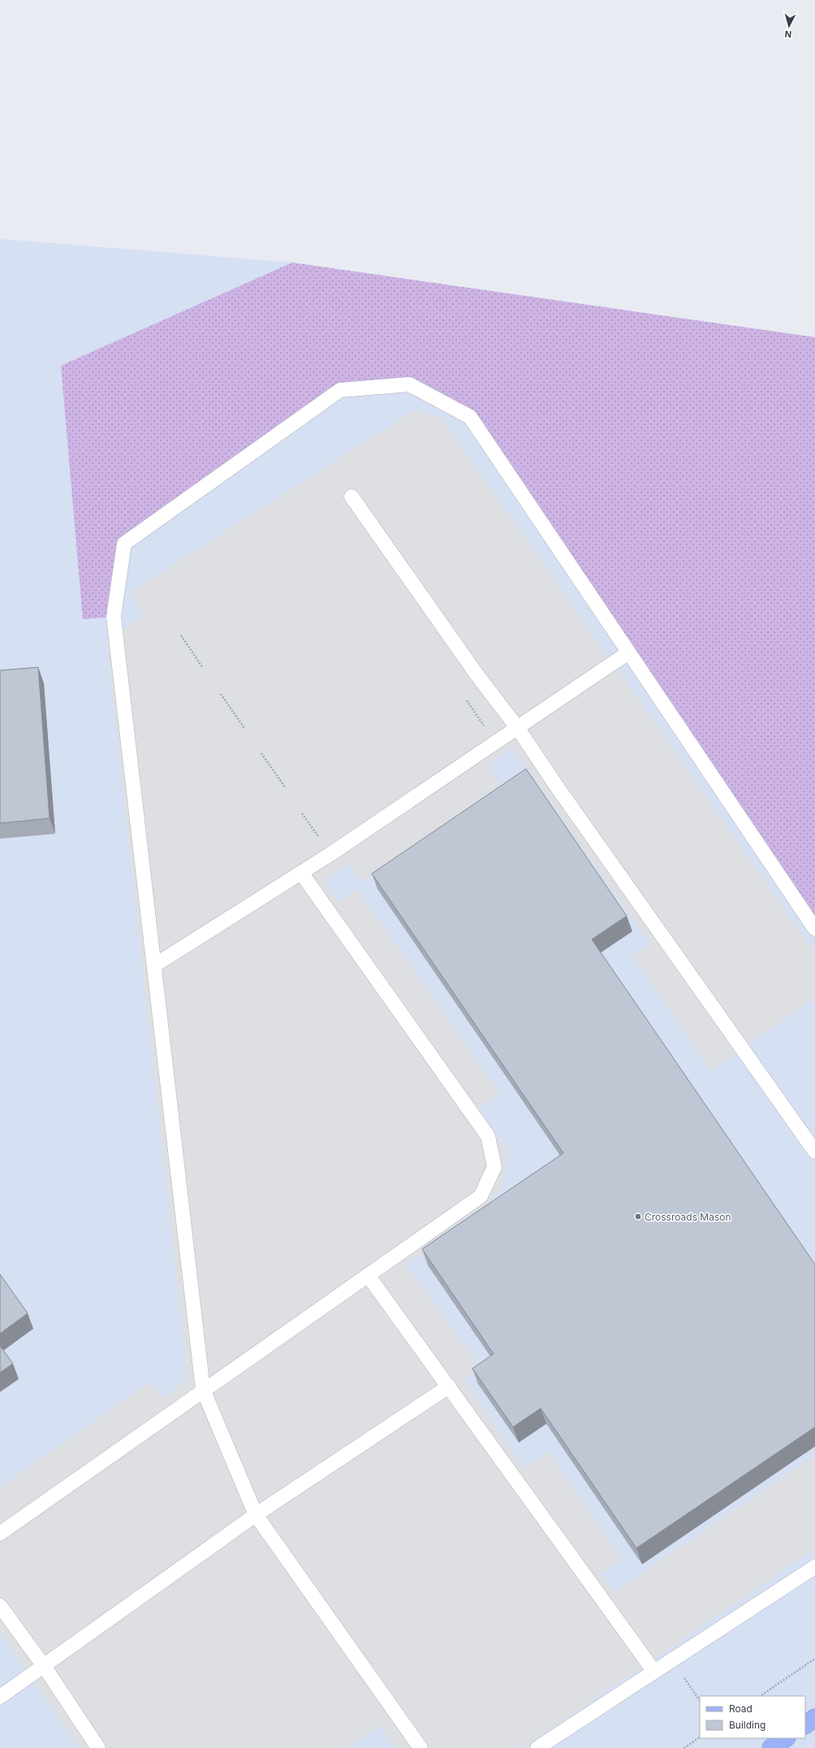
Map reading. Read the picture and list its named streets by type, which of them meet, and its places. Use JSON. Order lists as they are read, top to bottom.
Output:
{
  "places": ["Crossroads Mason"],
  "legend": ["Road", "Building"],
  "north": "bottom"
}
